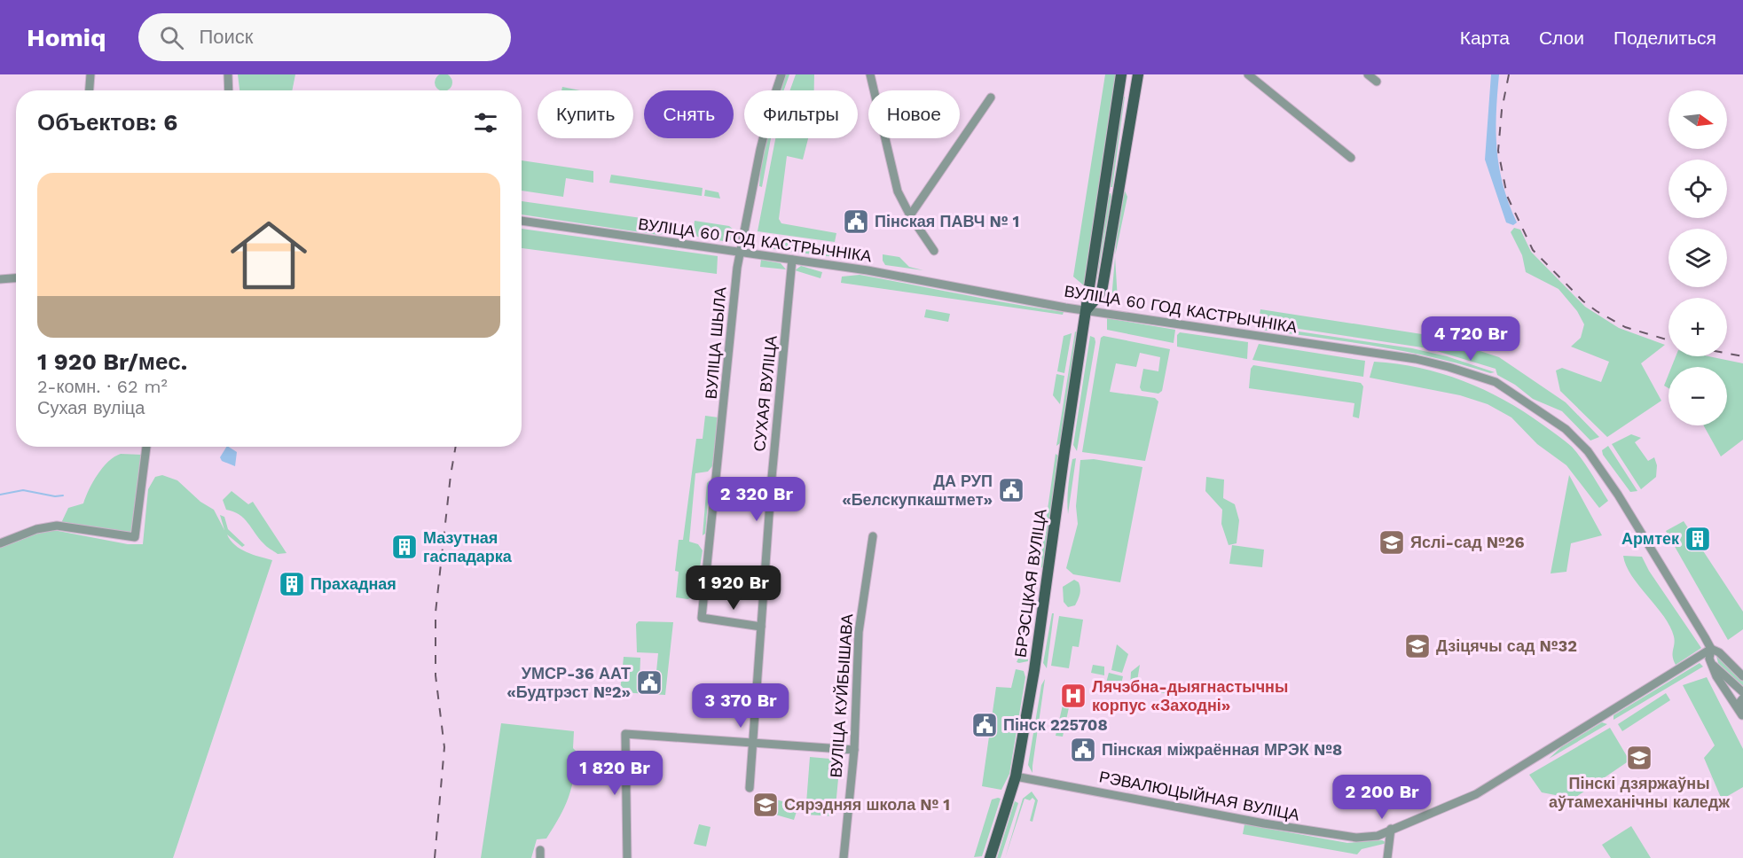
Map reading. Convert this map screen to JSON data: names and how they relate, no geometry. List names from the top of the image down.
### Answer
{
  "streets": {
    "main road": ["БРЭСЦКАЯ ВУЛІЦА"],
    "street": [
      "ВУЛІЦА 60 ГОД КАСТРЫЧНІКА",
      "ВУЛІЦА ШЫЛА",
      "СУХАЯ ВУЛІЦА",
      "ВУЛІЦА КУЙБЫШАВА",
      "РЭВАЛЮЦЫЙНАЯ ВУЛІЦА"
    ]
  },
  "crossings": [
    ["ВУЛІЦА 60 ГОД КАСТРЫЧНІКА", "ВУЛІЦА ШЫЛА"],
    ["ВУЛІЦА 60 ГОД КАСТРЫЧНІКА", "СУХАЯ ВУЛІЦА"],
    ["ВУЛІЦА 60 ГОД КАСТРЫЧНІКА", "БРЭСЦКАЯ ВУЛІЦА"],
    ["ВУЛІЦА 60 ГОД КАСТРЫЧНІКА", "РЭВАЛЮЦЫЙНАЯ ВУЛІЦА"],
    ["ВУЛІЦА ШЫЛА", "СУХАЯ ВУЛІЦА"],
    ["БРЭСЦКАЯ ВУЛІЦА", "РЭВАЛЮЦЫЙНАЯ ВУЛІЦА"]
  ],
  "places": {
    "public building": [
      "Пінская ПАВЧ № 1",
      "ДА РУП «Белскупкаштмет»",
      "УМСР-36 ААТ «Будтрэст №2»",
      "Пінск 225708",
      "Пінская міжраённая МРЭК №8"
    ],
    "building": ["Армтек", "Мазутная гаспадарка", "Прахадная"],
    "school or university": [
      "Яслі-сад №26",
      "Дзіцячы сад №32",
      "Пінскі дзяржаўны аўтамеханічны каледж",
      "Сярэдняя школа № 1"
    ],
    "hospital": ["Лячэбна-дыягнастычны корпус «Заходні»"]
  },
  "north": "right",
  "page": {
    "header": "Homiq",
    "search": "Поиск",
    "nav": ["Карта", "Слои", "Поделиться"],
    "map_buttons": ["+", "−"],
    "chip": [
      "Купить",
      "Снять",
      "Фильтры",
      "Новое"
    ],
    "heading": "Объектов: 6",
    "list": [
      {
        "name": "1 920 Br/мес.",
        "note": "2-комн. · 62 m² · Сухая вуліца"
      }
    ],
    "price": [
      "4 720 Br",
      "2 320 Br",
      "1 920 Br",
      "3 370 Br",
      "1 820 Br",
      "2 200 Br"
    ]
  }
}
